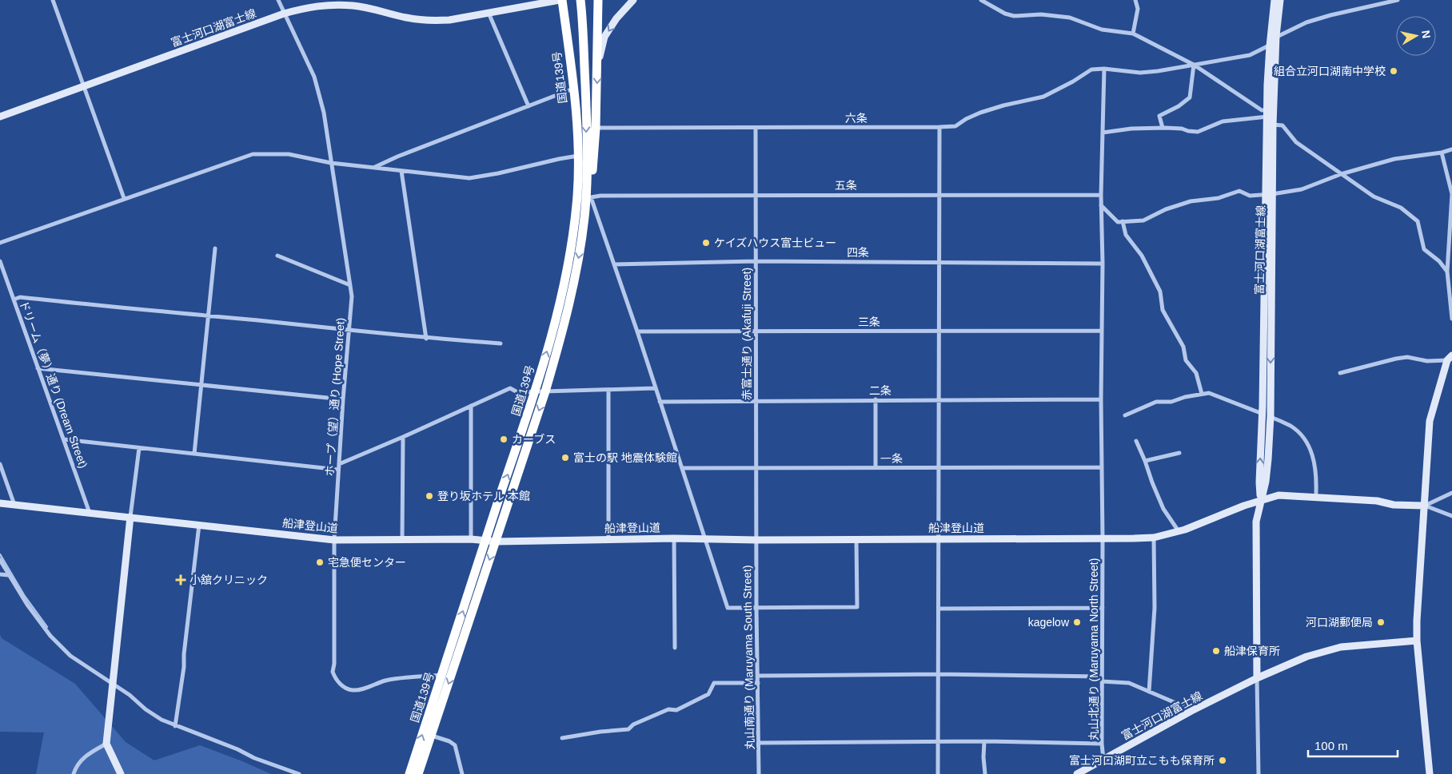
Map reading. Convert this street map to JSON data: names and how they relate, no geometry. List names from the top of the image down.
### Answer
{
  "streets": {
    "highway": ["国道139号"],
    "main road": ["富士河口湖富士線", "船津登山道"],
    "street": [
      "六条",
      "五条",
      "四条",
      "三条",
      "赤富士通り (Akafuji Street)",
      "ドリーム（夢）通り (Dream Street)",
      "二条",
      "ホープ（望）通り (Hope Street)",
      "一条",
      "丸山北通り (Maruyama North Street)",
      "丸山南通り (Maruyama South Street)"
    ]
  },
  "crossings": [
    ["富士河口湖富士線", "国道139号"],
    ["富士河口湖富士線", "ホープ（望）通り (Hope Street)"],
    ["富士河口湖富士線", "船津登山道"],
    ["富士河口湖富士線", "丸山北通り (Maruyama North Street)"],
    ["国道139号", "ホープ（望）通り (Hope Street)"],
    ["国道139号", "船津登山道"],
    ["六条", "赤富士通り (Akafuji Street)"],
    ["六条", "丸山北通り (Maruyama North Street)"],
    ["五条", "赤富士通り (Akafuji Street)"],
    ["五条", "丸山北通り (Maruyama North Street)"],
    ["四条", "赤富士通り (Akafuji Street)"],
    ["四条", "丸山北通り (Maruyama North Street)"],
    ["三条", "赤富士通り (Akafuji Street)"],
    ["三条", "丸山北通り (Maruyama North Street)"],
    ["赤富士通り (Akafuji Street)", "二条"],
    ["赤富士通り (Akafuji Street)", "一条"],
    ["赤富士通り (Akafuji Street)", "船津登山道"],
    ["赤富士通り (Akafuji Street)", "丸山南通り (Maruyama South Street)"],
    ["ドリーム（夢）通り (Dream Street)", "船津登山道"],
    ["二条", "丸山北通り (Maruyama North Street)"],
    ["ホープ（望）通り (Hope Street)", "船津登山道"],
    ["一条", "丸山北通り (Maruyama North Street)"],
    ["船津登山道", "丸山北通り (Maruyama North Street)"],
    ["船津登山道", "丸山南通り (Maruyama South Street)"]
  ],
  "places": {
    "other": [
      "組合立河口湖南中学校",
      "ケイズハウス富士ビュー",
      "カーブス",
      "富士の駅 地震体験館",
      "登り坂ホテル 本館",
      "宅急便センター",
      "kagelow",
      "河口湖郵便局",
      "船津保育所",
      "富士河口湖町立こもも保育所"
    ],
    "health": ["小舘クリニック"]
  },
  "scale_bar": "100 m",
  "north": "right"
}
